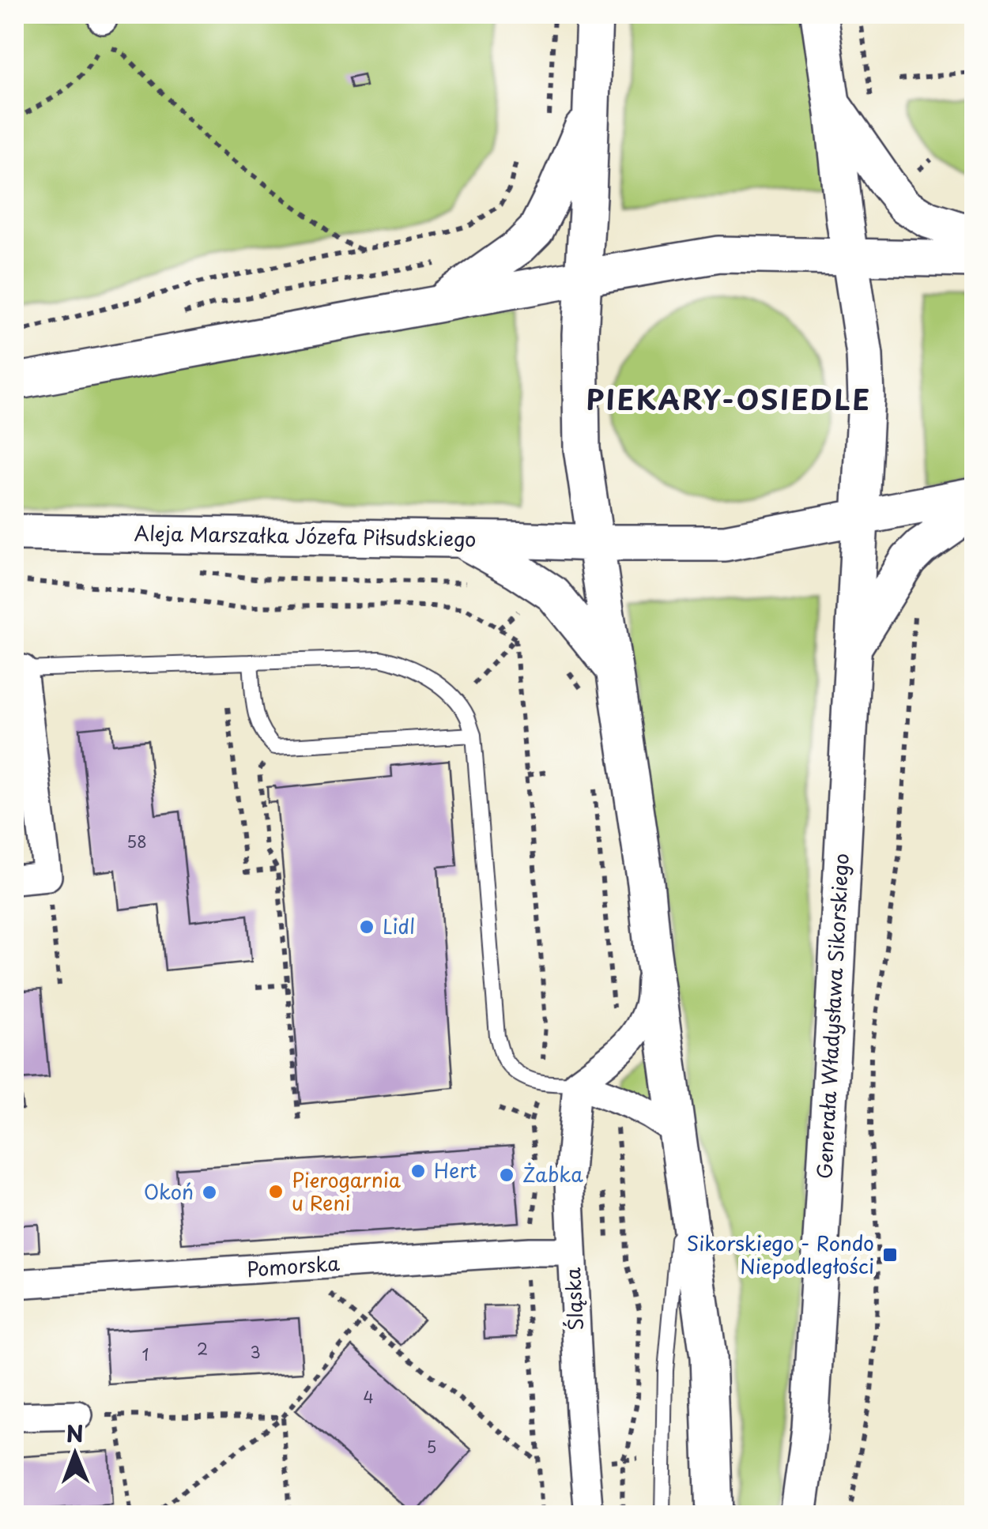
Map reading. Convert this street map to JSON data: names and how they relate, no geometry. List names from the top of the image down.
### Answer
{
  "streets": {
    "street": [
      "Aleja Marszałka Józefa Piłsudskiego",
      "Generała Władysława Sikorskiego",
      "Pomorska",
      "Śląska"
    ]
  },
  "crossings": [
    ["Aleja Marszałka Józefa Piłsudskiego", "Generała Władysława Sikorskiego"],
    ["Pomorska", "Śląska"]
  ],
  "districts": ["PIEKARY-OSIEDLE"],
  "places": {
    "other": [
      "Lidl",
      "Hert",
      "Żabka",
      "Pierogarnia u Reni",
      "Okoń"
    ],
    "transit": ["Sikorskiego - Rondo Niepodległości"]
  },
  "house_numbers": [
    "58",
    "2",
    "3",
    "1",
    "4",
    "5"
  ],
  "north": "top"
}
